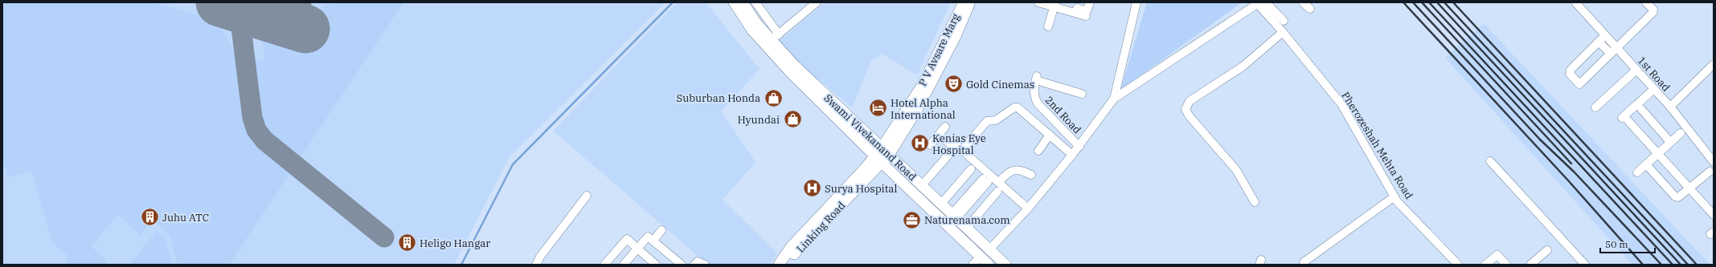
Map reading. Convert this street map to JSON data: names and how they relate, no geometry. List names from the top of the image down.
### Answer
{
  "streets": {
    "main road": ["P V Avsare Marg", "Swami Vivekanand Road", "Linking Road"],
    "street": ["1st Road", "2nd Road", "Pherozeshah Mehta Road"]
  },
  "crossings": [
    ["P V Avsare Marg", "Swami Vivekanand Road"],
    ["P V Avsare Marg", "Linking Road"],
    ["Swami Vivekanand Road", "Linking Road"]
  ],
  "places": {
    "theatre": ["Gold Cinemas"],
    "shop": ["Suburban Honda", "Hyundai"],
    "hotel": ["Hotel Alpha International"],
    "hospital": ["Kenias Eye Hospital", "Surya Hospital"],
    "building": ["Juhu ATC", "Heligo Hangar"],
    "office": ["Naturenama.com"]
  },
  "scale_bar": "50 m"
}
